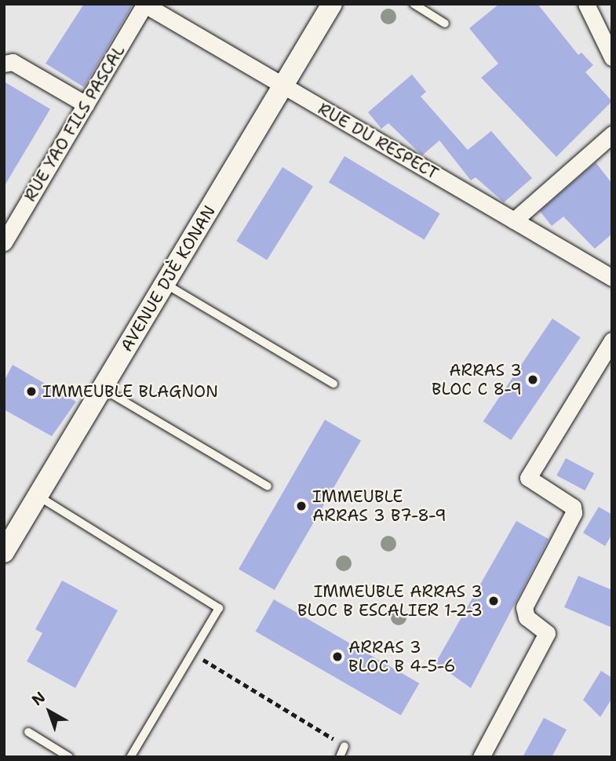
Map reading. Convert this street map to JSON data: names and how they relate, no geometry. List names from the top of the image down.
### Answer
{
  "streets": {
    "street": ["RUE YAO FILS PASCAL", "RUE DU RESPECT", "AVENUE DJÈ KONAN"]
  },
  "crossings": [
    ["RUE YAO FILS PASCAL", "RUE DU RESPECT"],
    ["RUE DU RESPECT", "AVENUE DJÈ KONAN"]
  ],
  "places": [
    "ARRAS 3 BLOC C 8-9",
    "IMMEUBLE BLAGNON",
    "IMMEUBLE ARRAS 3 B7-8-9",
    "IMMEUBLE ARRAS 3 BLOC B ESCALIER 1-2-3",
    "ARRAS 3 BLOC B 4-5-6"
  ],
  "north": "top left"
}
